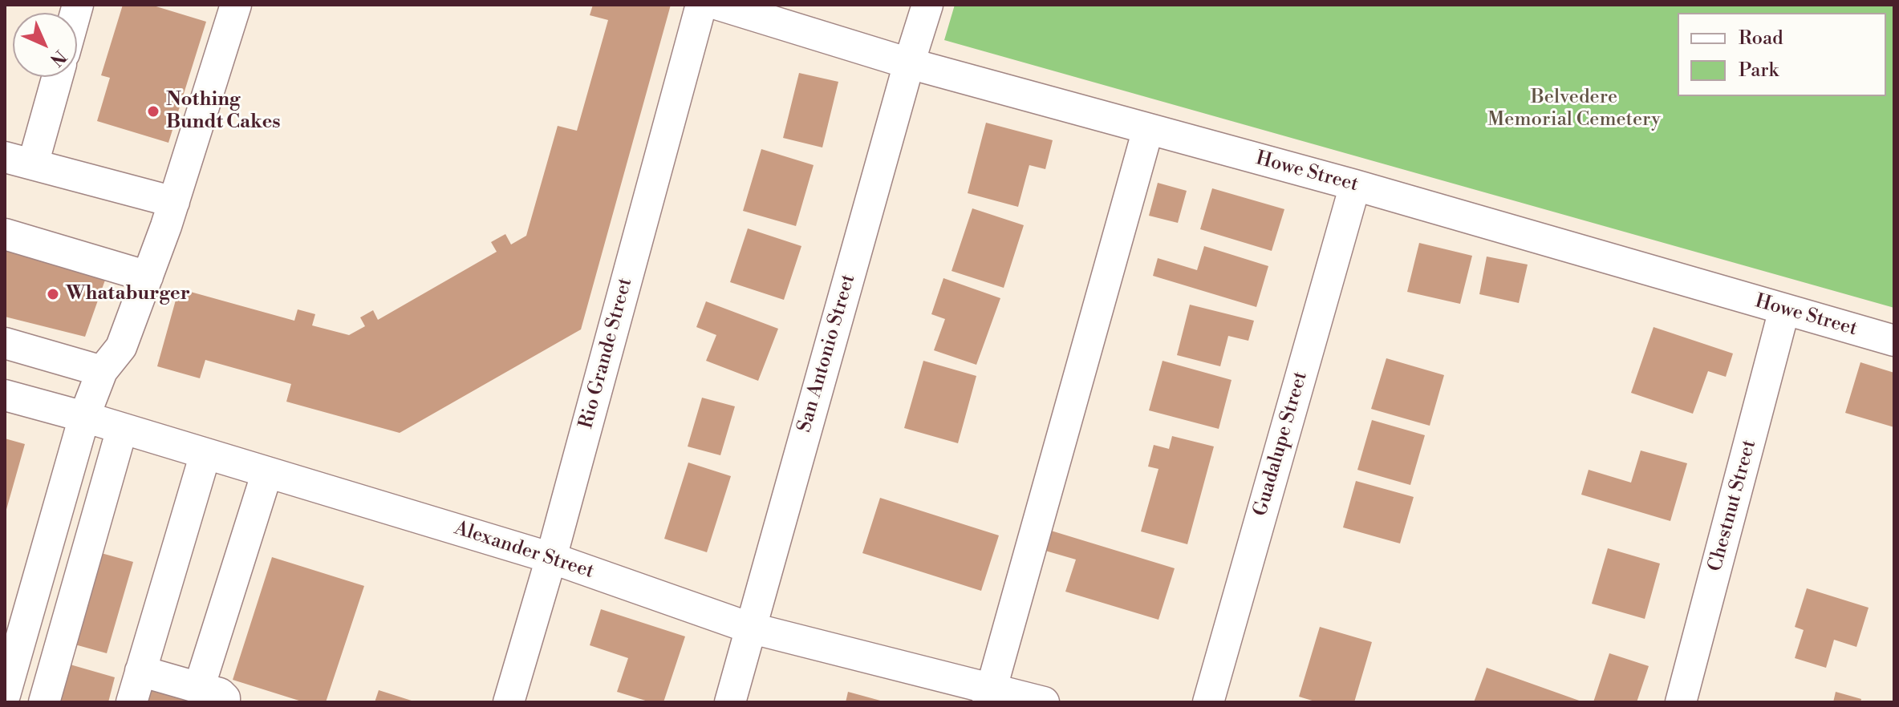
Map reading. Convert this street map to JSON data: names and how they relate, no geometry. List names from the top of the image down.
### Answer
{
  "streets": {
    "street": [
      "Howe Street",
      "Rio Grande Street",
      "San Antonio Street",
      "Guadalupe Street",
      "Chestnut Street",
      "Alexander Street"
    ]
  },
  "crossings": [
    ["Howe Street", "San Antonio Street"],
    ["Howe Street", "Guadalupe Street"],
    ["Howe Street", "Chestnut Street"],
    ["Rio Grande Street", "Alexander Street"],
    ["San Antonio Street", "Alexander Street"]
  ],
  "parks": ["Belvedere Memorial Cemetery"],
  "places": ["Nothing Bundt Cakes", "Whataburger"],
  "legend": ["Road", "Park"],
  "north": "bottom right"
}
